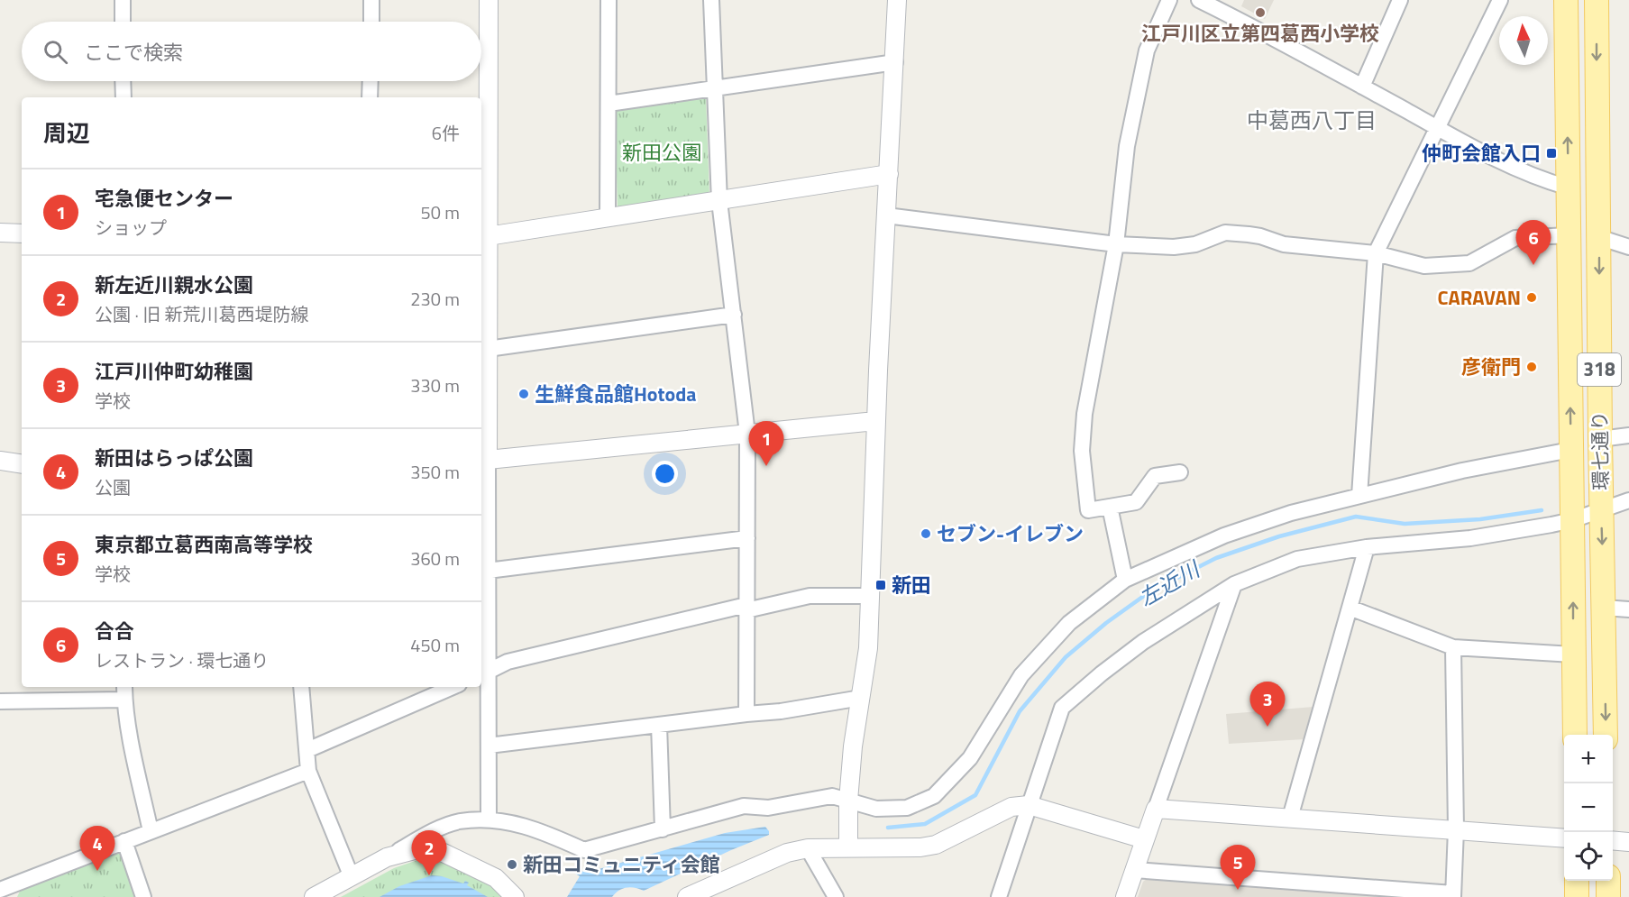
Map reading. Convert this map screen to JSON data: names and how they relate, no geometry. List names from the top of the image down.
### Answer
{
  "streets": {
    "main road": ["318", "環七通り"]
  },
  "districts": ["中葛西八丁目"],
  "water": ["左近川"],
  "parks": ["新田公園"],
  "places": {
    "other": [
      "江戸川区立第四葛西小学校",
      "CARAVAN",
      "彦衛門",
      "生鮮食品館Hotoda",
      "セブン-イレブン",
      "新田コミュニティ会館"
    ],
    "transit": ["仲町会館入口", "新田"]
  },
  "north": "top",
  "page": {
    "search": "ここで検索",
    "heading": ["周辺", "6件"],
    "list": [
      {
        "mark": "1",
        "name": "宅急便センター",
        "note": "ショップ",
        "value": "50 m"
      },
      {
        "mark": "2",
        "name": "新左近川親水公園",
        "note": "公園 · 旧 新荒川葛西堤防線",
        "value": "230 m"
      },
      {
        "mark": "3",
        "name": "江戸川仲町幼稚園",
        "note": "学校",
        "value": "330 m"
      },
      {
        "mark": "4",
        "name": "新田はらっぱ公園",
        "note": "公園",
        "value": "350 m"
      },
      {
        "mark": "5",
        "name": "東京都立葛西南高等学校",
        "note": "学校",
        "value": "360 m"
      },
      {
        "mark": "6",
        "name": "合合",
        "note": "レストラン · 環七通り",
        "value": "450 m"
      }
    ],
    "pins": [
      "6",
      "1",
      "3",
      "4",
      "2",
      "5"
    ],
    "map_buttons": ["+", "−"]
  }
}
